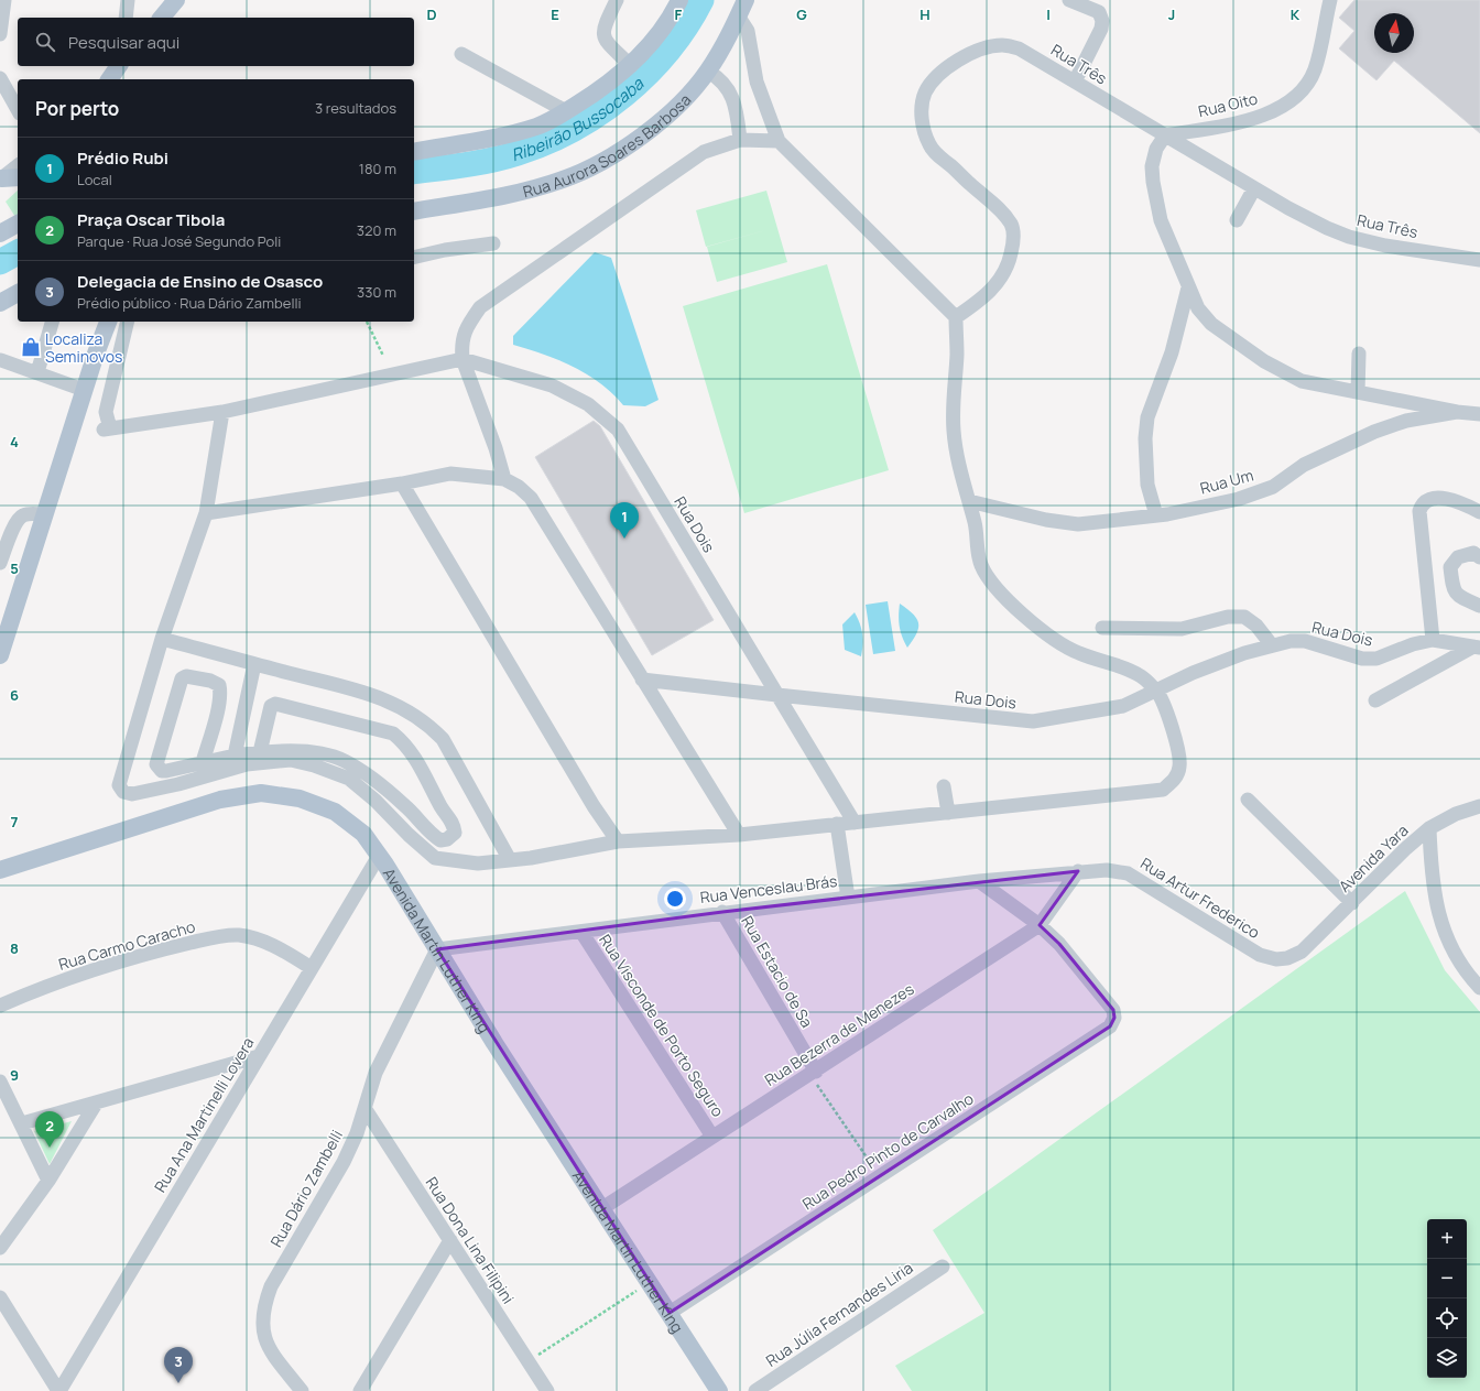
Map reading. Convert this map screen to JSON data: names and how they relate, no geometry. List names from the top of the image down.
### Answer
{
  "streets": {
    "main road": ["Rua Aurora Soares Barbosa", "Avenida Martin Luther King"],
    "street": [
      "Rua Três",
      "Rua Oito",
      "Rua Um",
      "Rua Dois",
      "Avenida Yara",
      "Rua Venceslau Brás",
      "Rua Artur Frederico",
      "Rua Carmo Caracho",
      "Rua Estacio de Sa",
      "Rua Visconde de Porto Seguro",
      "Rua Bezerra de Menezes",
      "Rua Ana Martinelli Lovera",
      "Rua Pedro Pinto de Carvalho",
      "Rua Dário Zambelli",
      "Rua Dona Lina Filipini",
      "Rua Júlia Fernandes Liria"
    ]
  },
  "crossings": [
    ["Rua Três", "Rua Oito"],
    ["Avenida Yara", "Rua Artur Frederico"],
    ["Rua Venceslau Brás", "Rua Artur Frederico"],
    ["Rua Venceslau Brás", "Avenida Martin Luther King"],
    ["Rua Venceslau Brás", "Rua Estacio de Sa"],
    ["Rua Venceslau Brás", "Rua Visconde de Porto Seguro"],
    ["Rua Venceslau Brás", "Rua Bezerra de Menezes"],
    ["Rua Venceslau Brás", "Rua Dário Zambelli"],
    ["Rua Artur Frederico", "Rua Bezerra de Menezes"],
    ["Rua Carmo Caracho", "Rua Ana Martinelli Lovera"],
    ["Avenida Martin Luther King", "Rua Bezerra de Menezes"],
    ["Avenida Martin Luther King", "Rua Ana Martinelli Lovera"],
    ["Avenida Martin Luther King", "Rua Pedro Pinto de Carvalho"],
    ["Avenida Martin Luther King", "Rua Dário Zambelli"],
    ["Rua Estacio de Sa", "Rua Bezerra de Menezes"],
    ["Rua Visconde de Porto Seguro", "Rua Bezerra de Menezes"],
    ["Rua Bezerra de Menezes", "Rua Pedro Pinto de Carvalho"],
    ["Rua Dário Zambelli", "Rua Dona Lina Filipini"]
  ],
  "water": ["Ribeirão Bussocaba"],
  "places": {
    "shop": ["Localiza Seminovos"]
  },
  "north": "top",
  "page": {
    "search": "Pesquisar aqui",
    "heading": ["Por perto", "3 resultados"],
    "list": [
      {
        "mark": "1",
        "name": "Prédio Rubi",
        "note": "Local",
        "value": "180 m"
      },
      {
        "mark": "2",
        "name": "Praça Oscar Tibola",
        "note": "Parque · Rua José Segundo Poli",
        "value": "320 m"
      },
      {
        "mark": "3",
        "name": "Delegacia de Ensino de Osasco",
        "note": "Prédio público · Rua Dário Zambelli",
        "value": "330 m"
      }
    ],
    "pins": ["1", "2", "3"],
    "map_buttons": ["+", "−"]
  },
  "grid": {
    "columns": [
      "D",
      "E",
      "F",
      "G",
      "H",
      "I",
      "J",
      "K"
    ],
    "rows": [
      "4",
      "5",
      "6",
      "7",
      "8",
      "9"
    ]
  }
}
